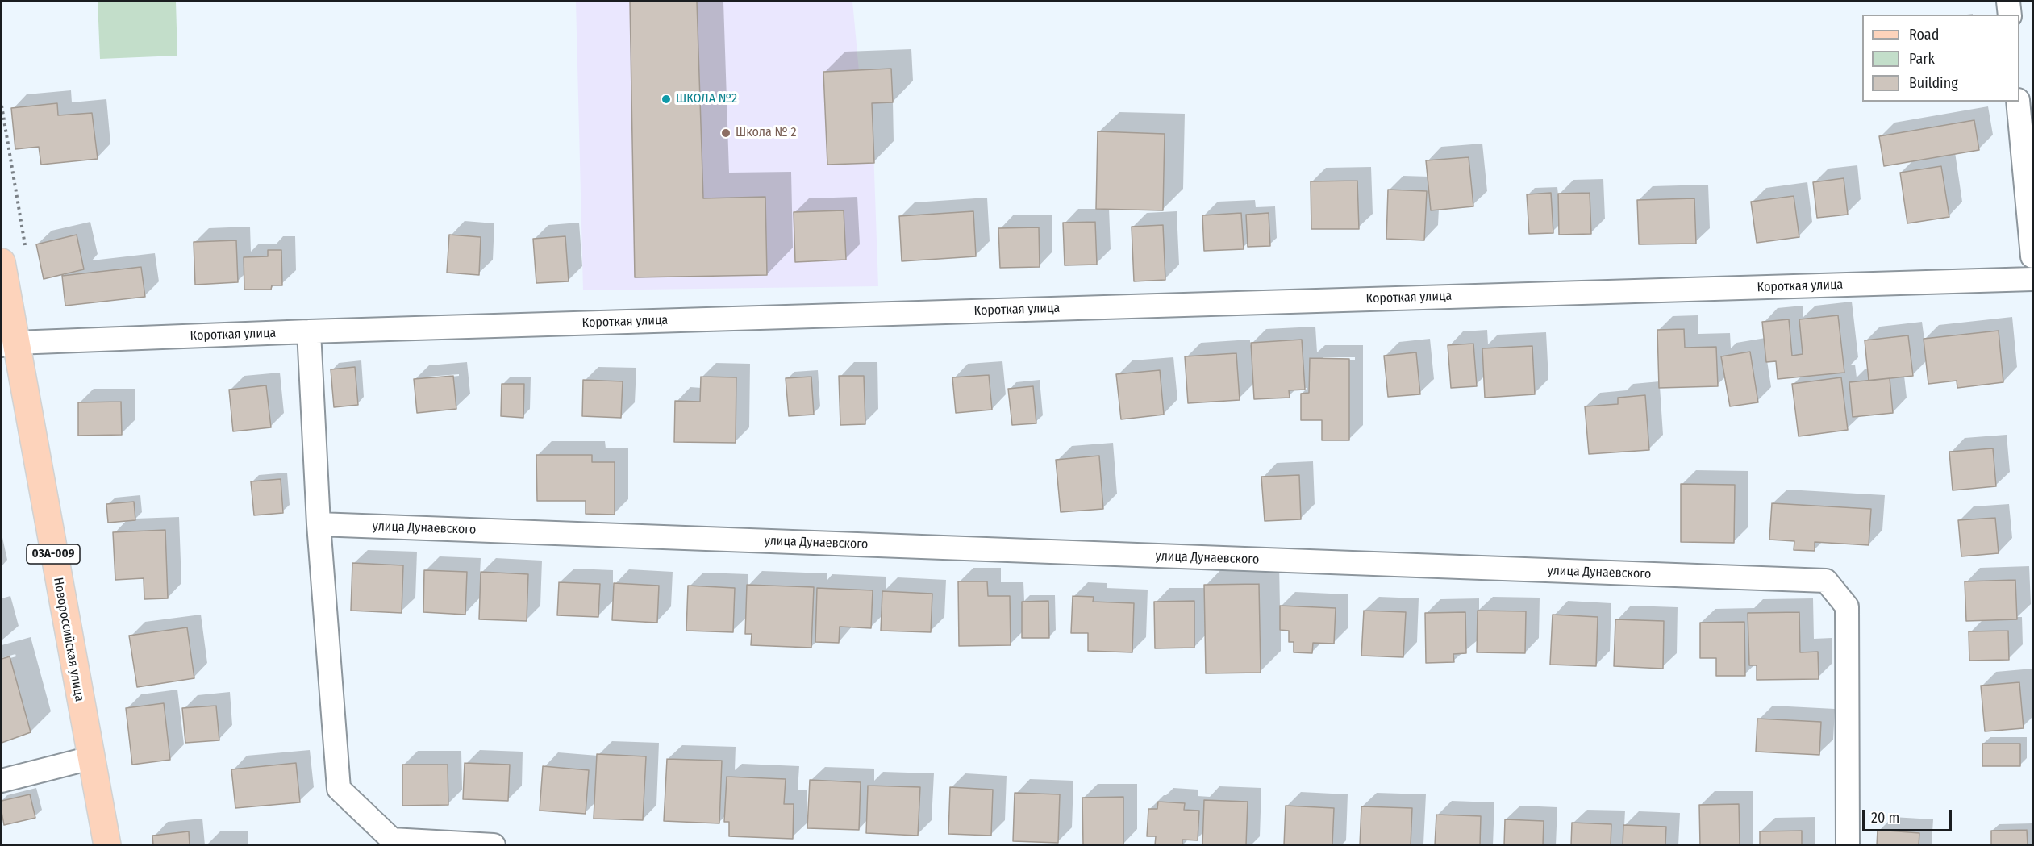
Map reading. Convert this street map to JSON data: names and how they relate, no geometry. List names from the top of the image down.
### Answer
{
  "streets": {
    "main road": ["03А-009", "Новороссийская улица"],
    "street": ["Короткая улица", "улица Дунаевского"]
  },
  "crossings": [
    ["Короткая улица", "Новороссийская улица"]
  ],
  "places": ["ШКОЛА №2", "Школа № 2"],
  "legend": ["Road", "Park", "Building"],
  "scale_bar": "20 m"
}
